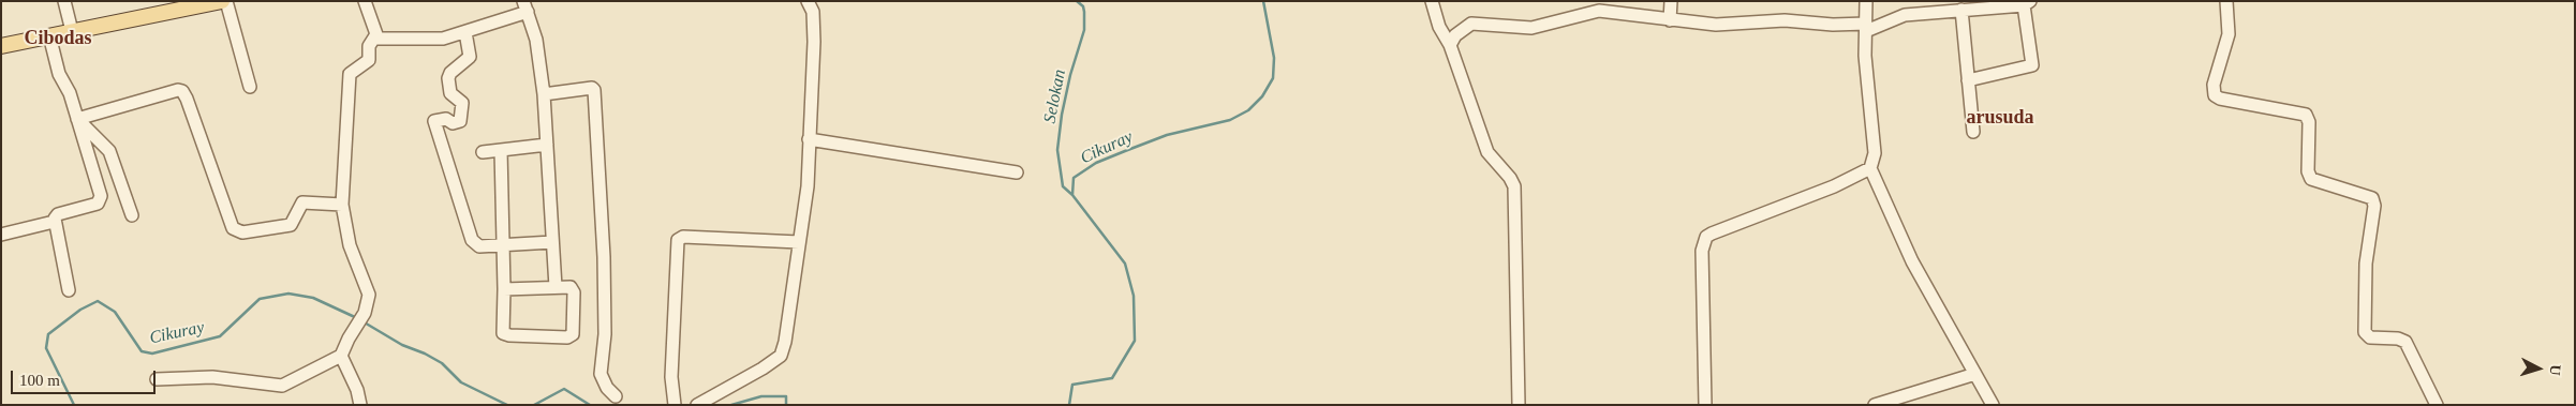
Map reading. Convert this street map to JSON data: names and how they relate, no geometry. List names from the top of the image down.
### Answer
{
  "districts": ["Cibodas", "arusuda"],
  "water": ["Selokan", "Cikuray"],
  "scale_bar": "100 m",
  "north": "right"
}
